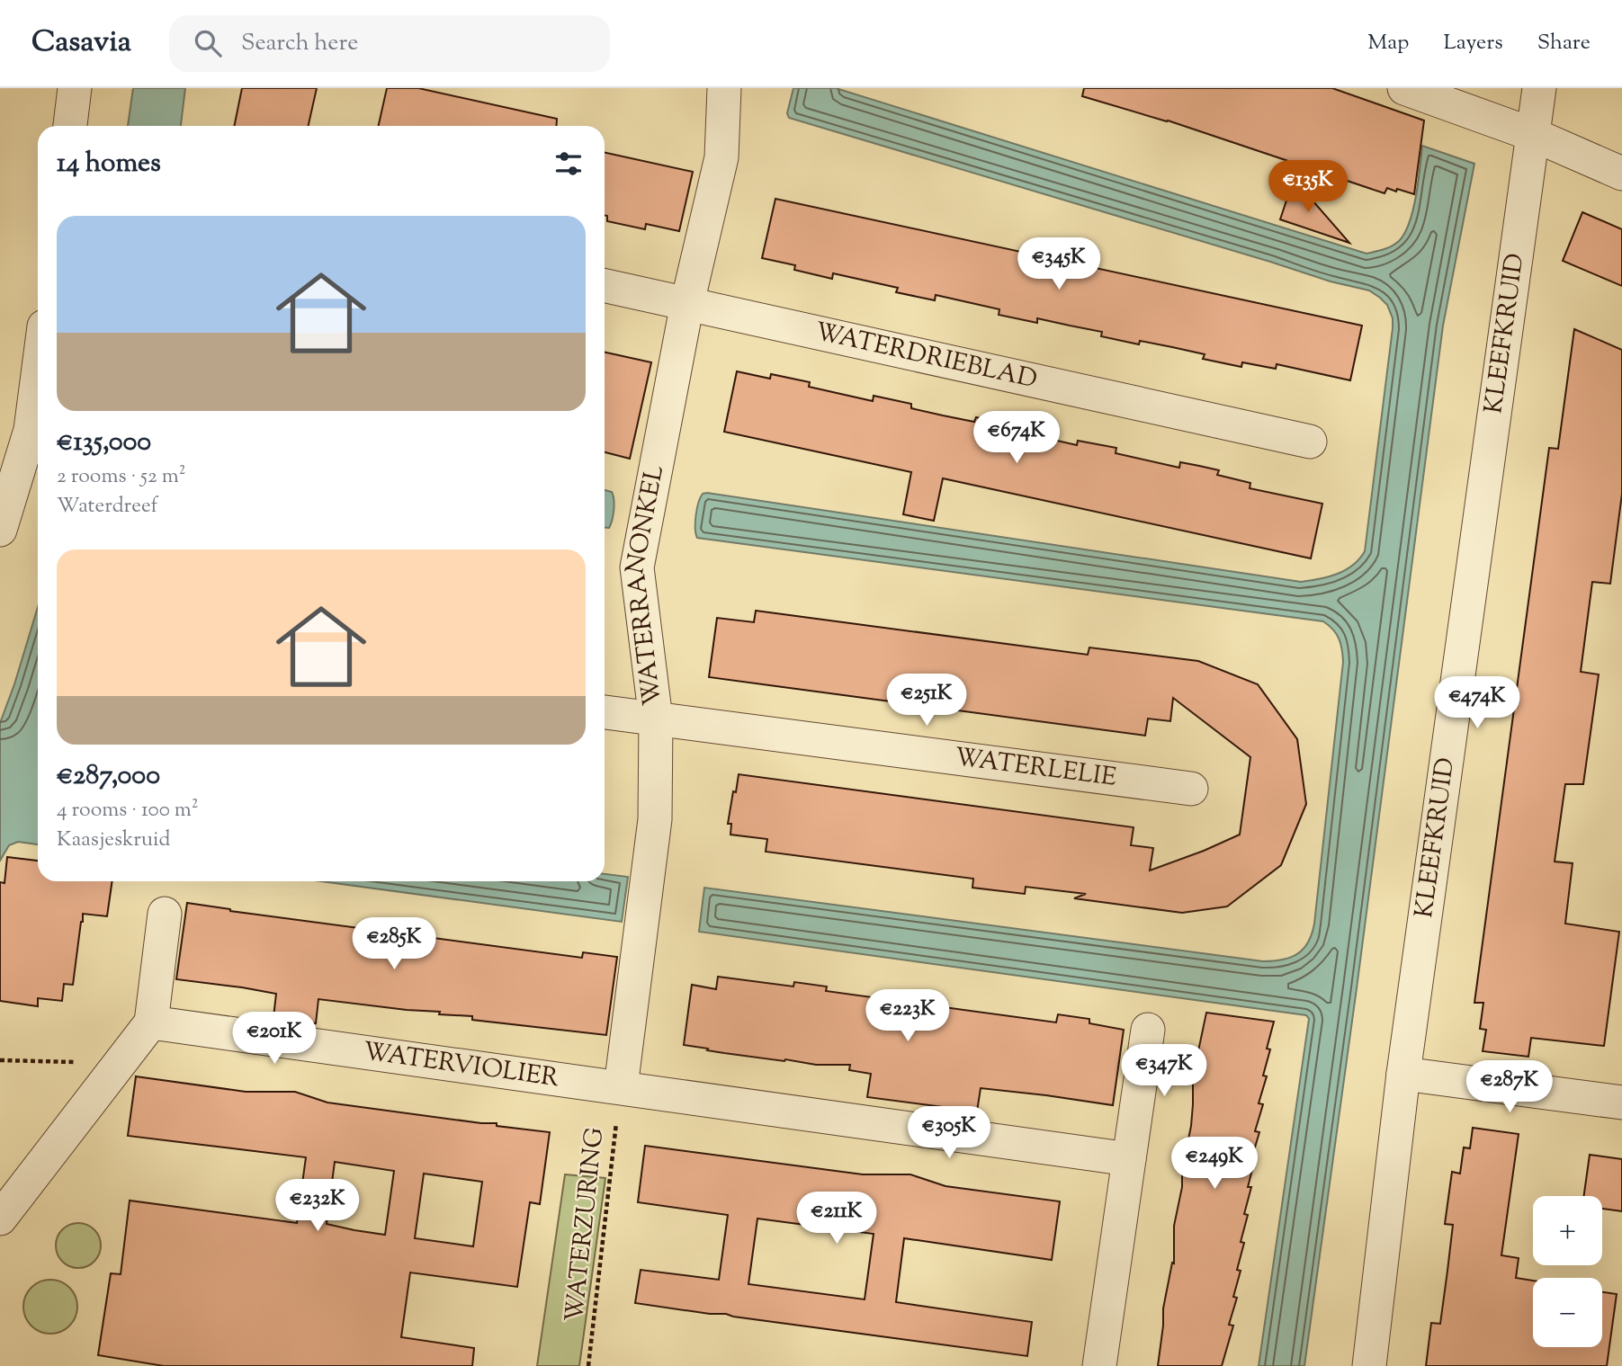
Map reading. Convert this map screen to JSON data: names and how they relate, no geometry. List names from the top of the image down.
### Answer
{
  "streets": {
    "street": [
      "KLEEFKRUID",
      "WATERDRIEBLAD",
      "WATERRANONKEL",
      "WATERLELIE",
      "WATERVIOLIER"
    ],
    "path": ["WATERZURING"]
  },
  "crossings": [
    ["WATERDRIEBLAD", "WATERRANONKEL"],
    ["WATERRANONKEL", "WATERLELIE"],
    ["WATERRANONKEL", "WATERVIOLIER"],
    ["WATERRANONKEL", "WATERZURING"],
    ["WATERVIOLIER", "WATERZURING"]
  ],
  "page": {
    "header": "Casavia",
    "search": "Search here",
    "nav": ["Map", "Layers", "Share"],
    "heading": "14 homes",
    "price": [
      "€135K",
      "€345K",
      "€674K",
      "€251K",
      "€474K",
      "€285K",
      "€223K",
      "€201K",
      "€347K",
      "€287K",
      "€305K",
      "€249K",
      "€232K",
      "€211K"
    ],
    "list": [
      {
        "name": "€135,000",
        "note": "2 rooms · 52 m² · Waterdreef"
      },
      {
        "name": "€287,000",
        "note": "4 rooms · 100 m² · Kaasjeskruid"
      }
    ],
    "map_buttons": ["+", "−"]
  }
}
